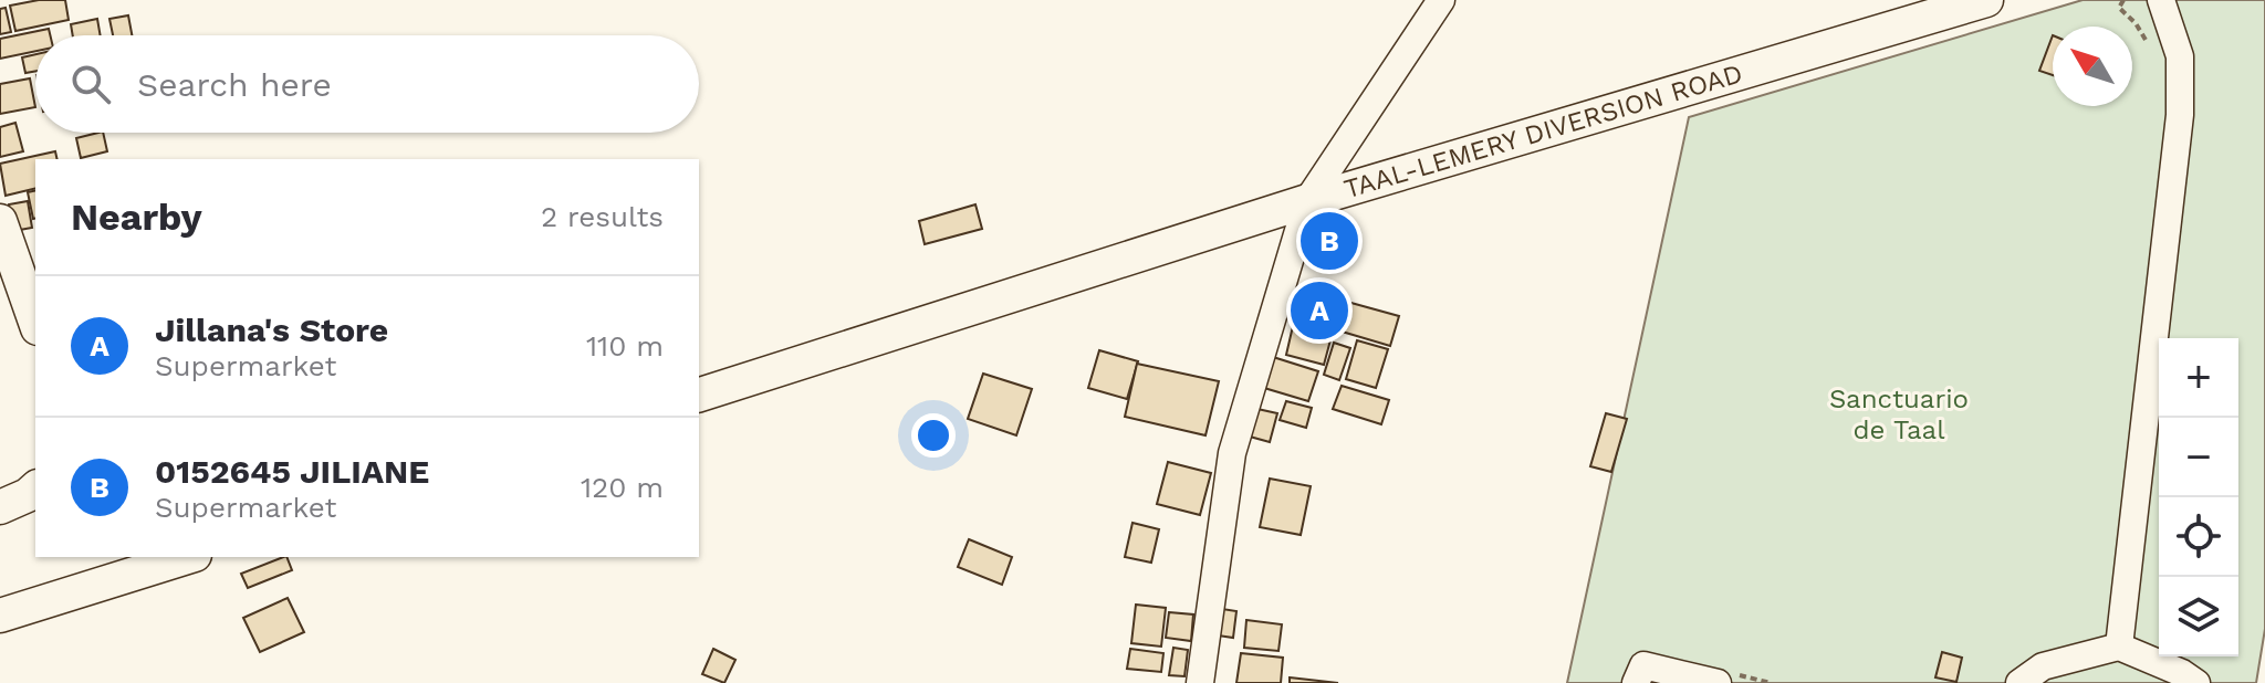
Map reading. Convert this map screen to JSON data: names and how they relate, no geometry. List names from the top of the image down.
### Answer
{
  "streets": {
    "main road": ["TAAL-LEMERY DIVERSION ROAD"]
  },
  "parks": ["Sanctuario de Taal"],
  "north": "top left",
  "page": {
    "search": "Search here",
    "heading": ["Nearby", "2 results"],
    "pins": ["B", "A"],
    "list": [
      {
        "mark": "A",
        "name": "Jillana's Store",
        "note": "Supermarket",
        "value": "110 m"
      },
      {
        "mark": "B",
        "name": "0152645 JILIANE",
        "note": "Supermarket",
        "value": "120 m"
      }
    ],
    "map_buttons": ["+", "−"]
  }
}
